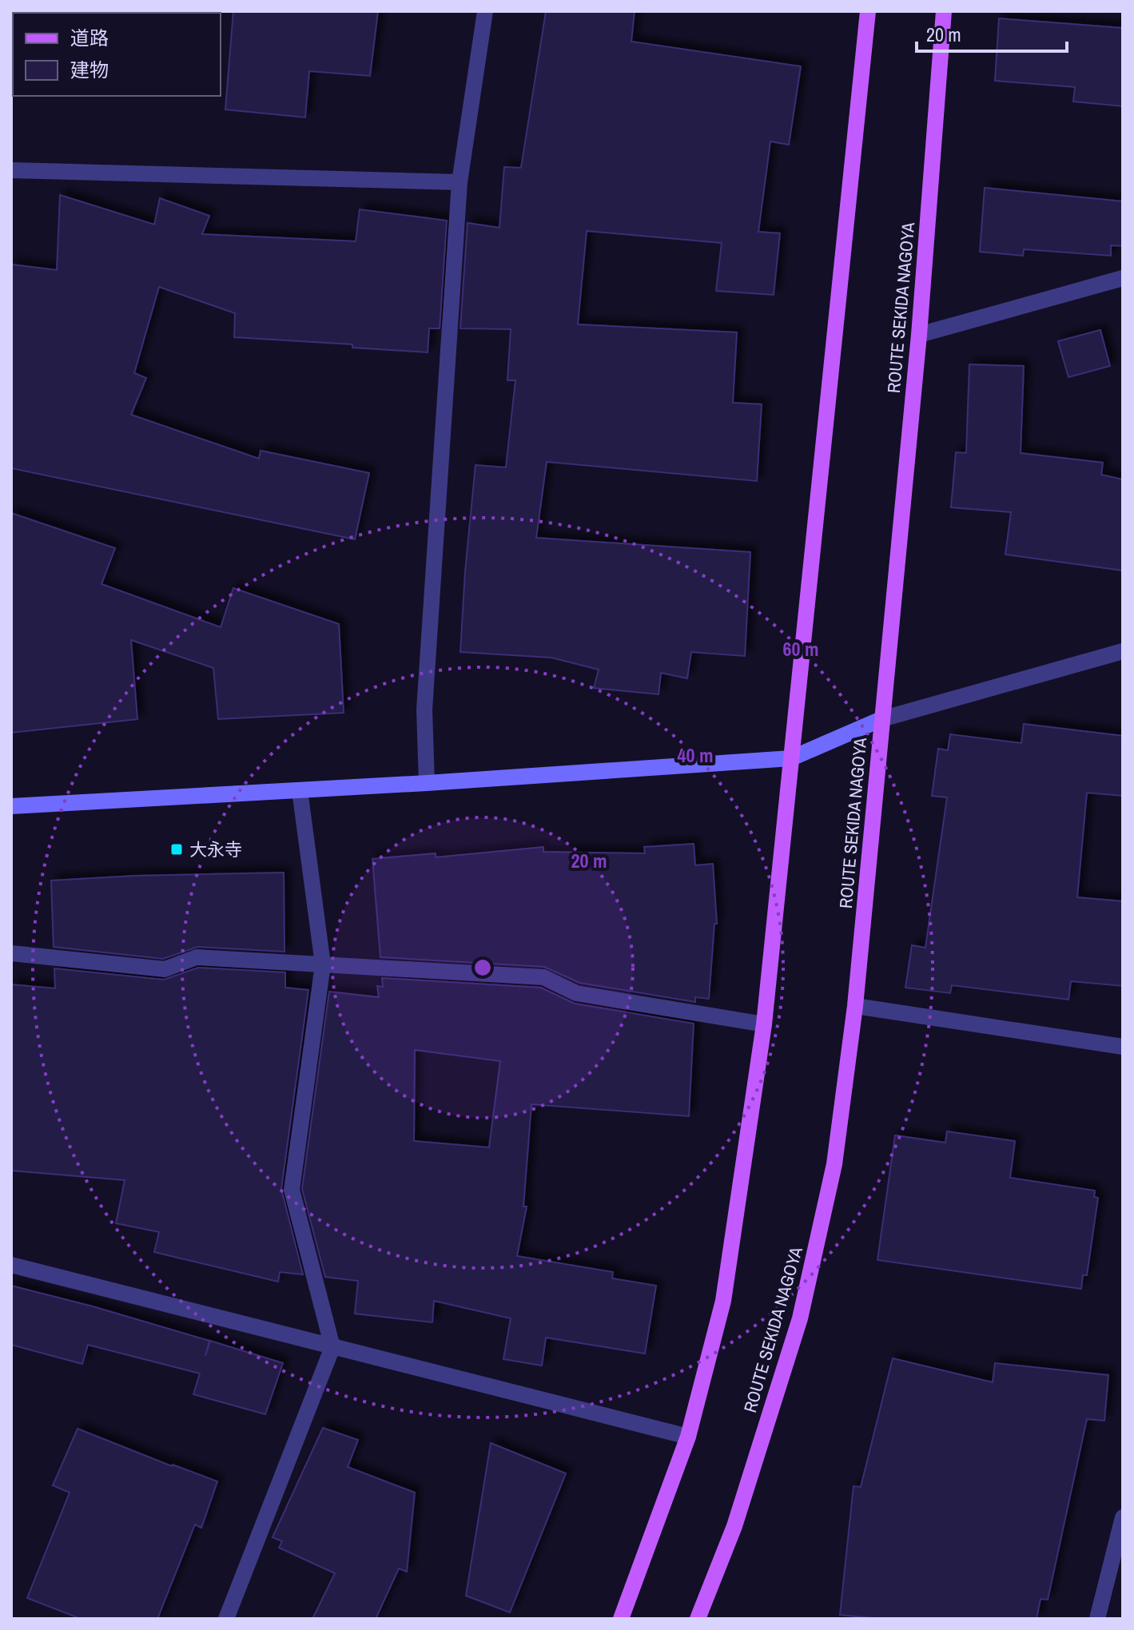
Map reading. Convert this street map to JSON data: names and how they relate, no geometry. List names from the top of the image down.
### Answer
{
  "streets": {
    "main road": ["ROUTE SEKIDA NAGOYA"]
  },
  "places": {
    "transit": ["大永寺"]
  },
  "legend": ["道路", "建物"],
  "scale_bar": "20 m",
  "rings": ["60 m", "40 m", "20 m"]
}
